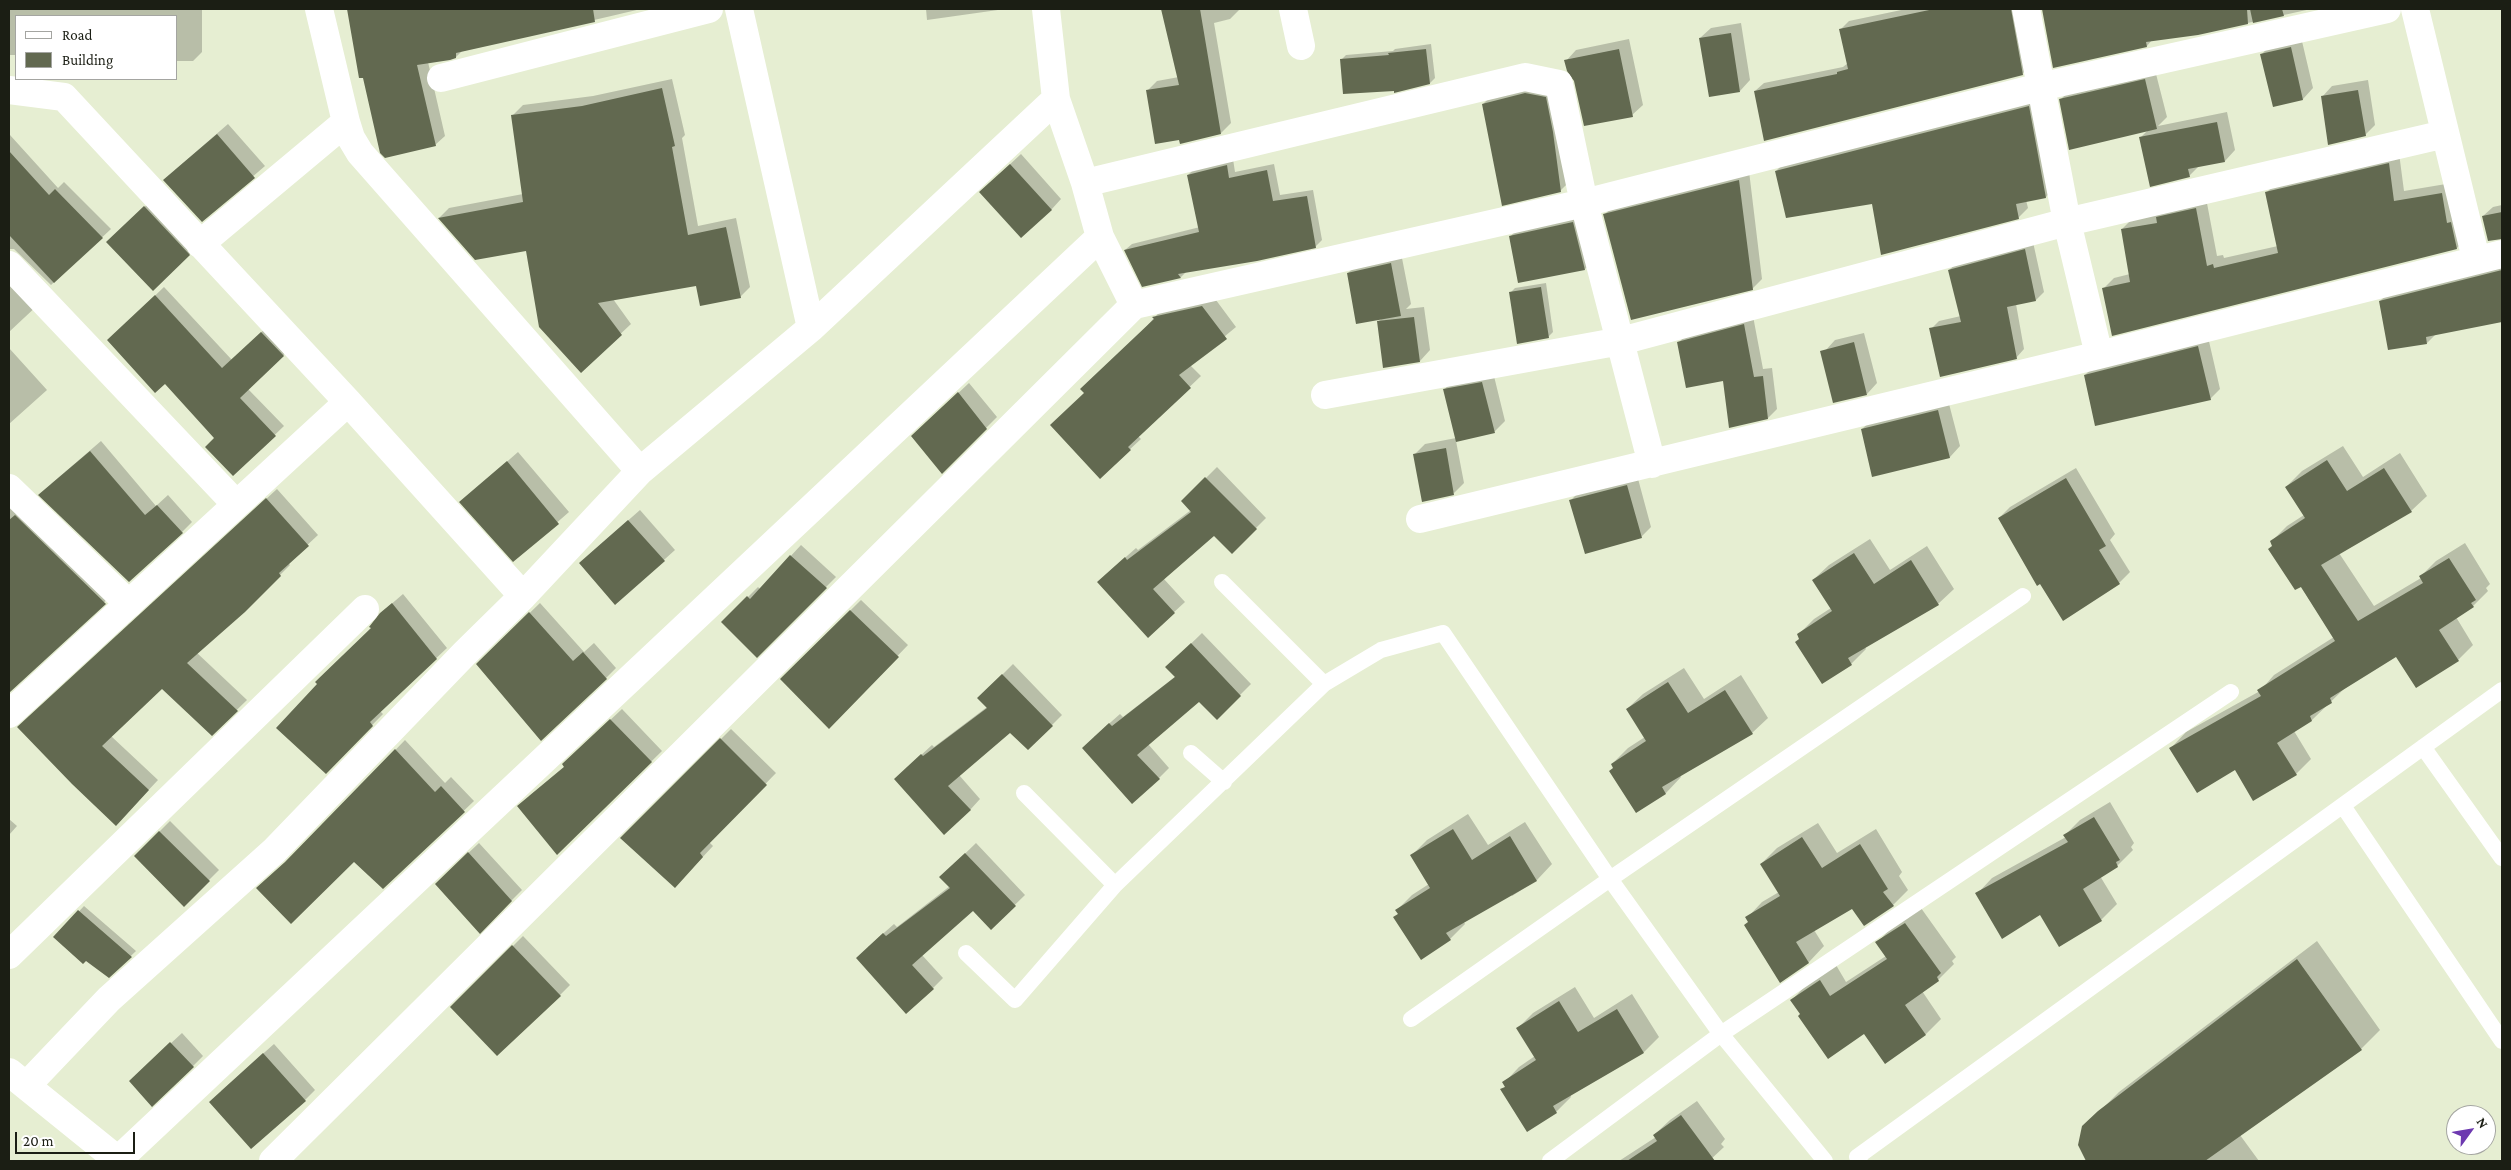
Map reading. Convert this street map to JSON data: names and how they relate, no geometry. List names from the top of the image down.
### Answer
{
  "legend": ["Road", "Building"],
  "scale_bar": "20 m",
  "north": "top right"
}
